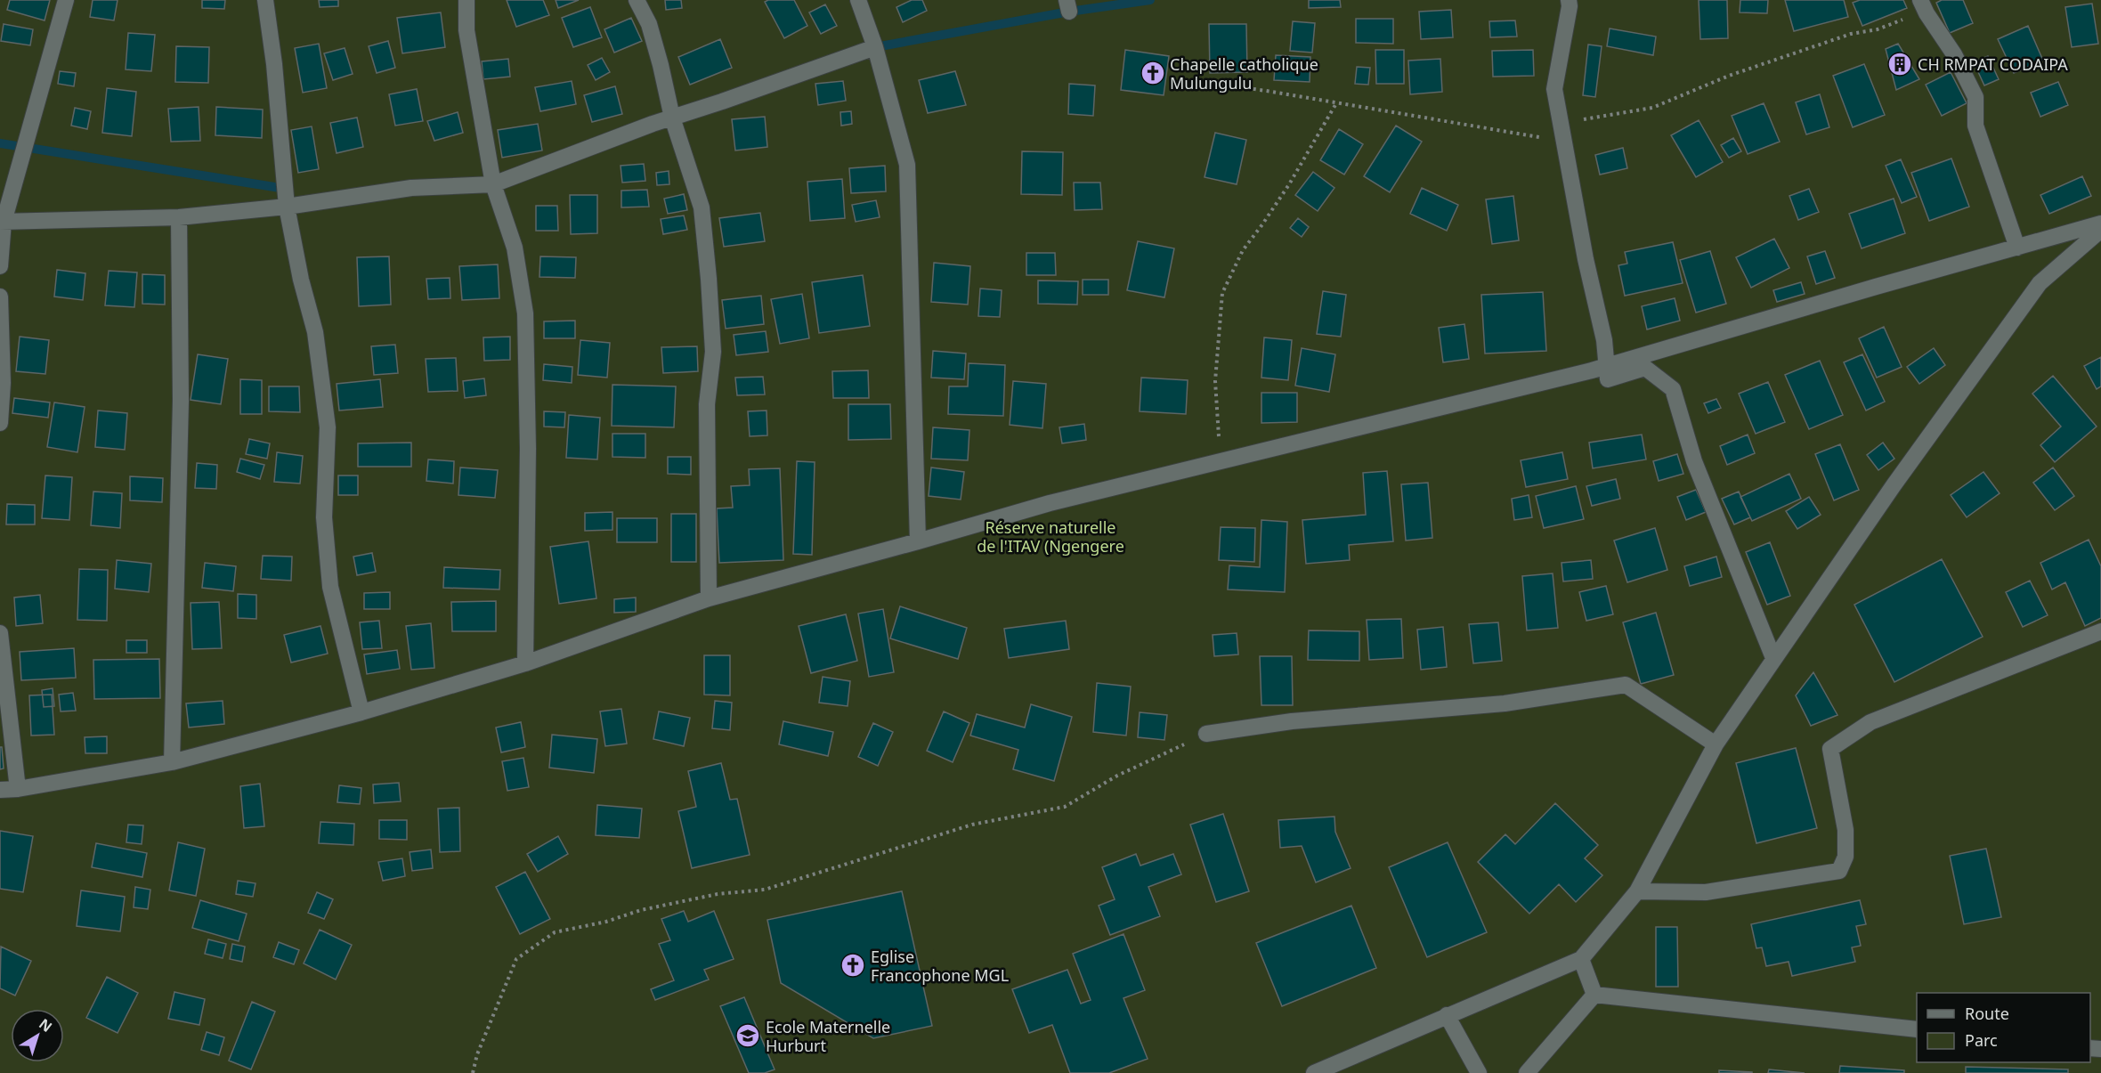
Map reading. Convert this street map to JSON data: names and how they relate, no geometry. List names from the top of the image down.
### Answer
{
  "parks": ["Réserve naturelle de l'ITAV (Ngengere"],
  "places": {
    "building": ["CH RMPAT CODAIPA"],
    "church": ["Chapelle catholique Mulungulu", "Eglise Francophone MGL"],
    "school or university": ["Ecole Maternelle Hurburt"]
  },
  "legend": ["Route", "Parc"],
  "north": "top right"
}
